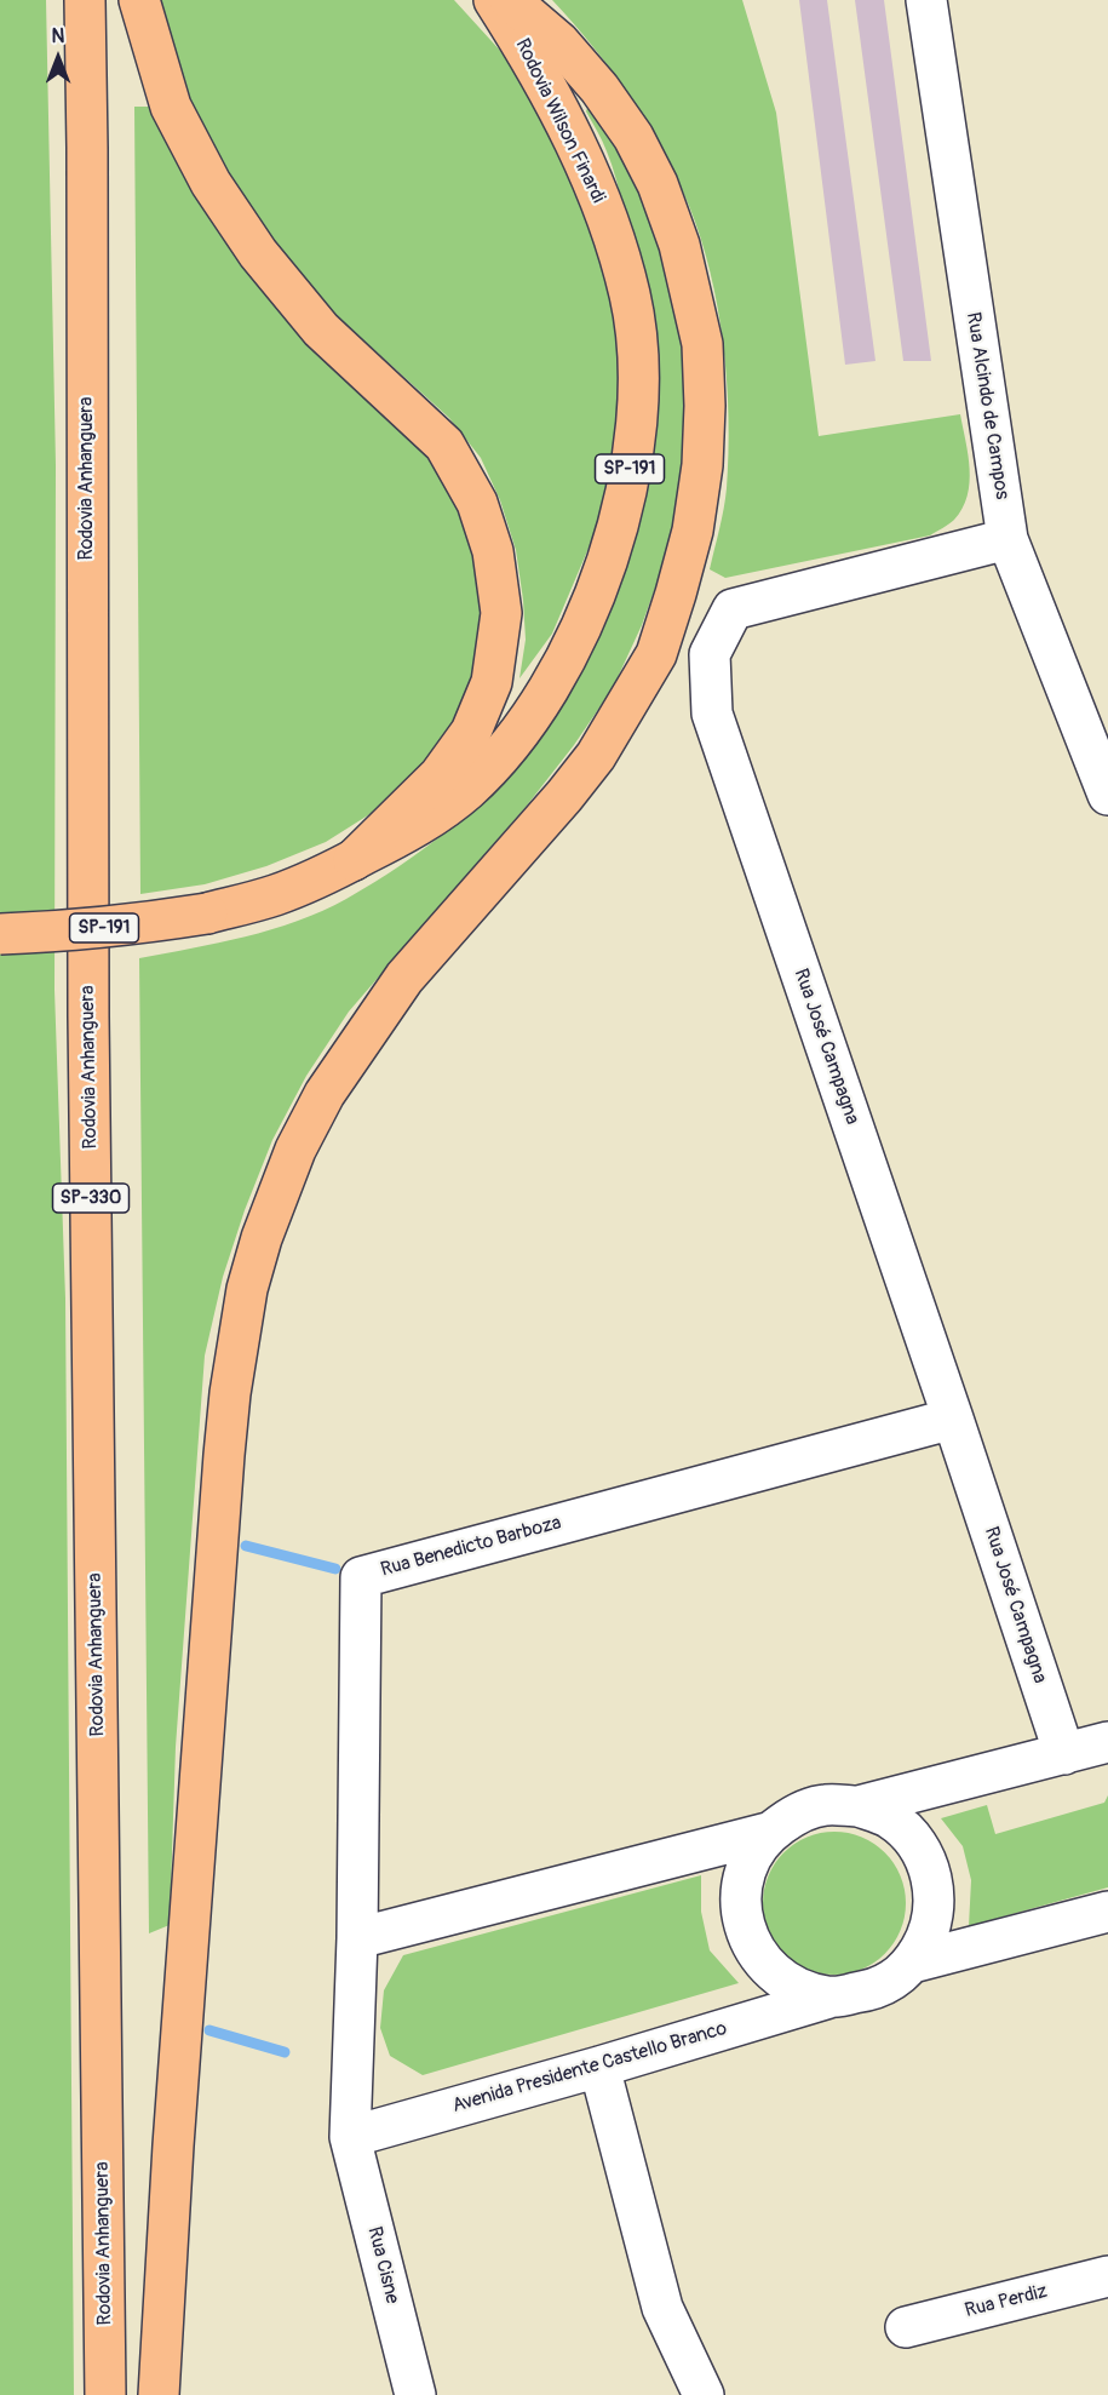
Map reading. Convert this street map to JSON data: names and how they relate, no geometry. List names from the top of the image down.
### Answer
{
  "streets": {
    "main road": [
      "Rodovia Wilson Finardi",
      "SP-191",
      "Rodovia Anhanguera",
      "SP-330"
    ],
    "street": [
      "Rua Alcindo de Campos",
      "Rua José Campagna",
      "Rua Benedicto Barboza",
      "Avenida Presidente Castello Branco",
      "Rua Cisne",
      "Rua Perdiz"
    ]
  },
  "crossings": [
    ["Rua Alcindo de Campos", "Rua José Campagna"],
    ["Rua José Campagna", "Rua Benedicto Barboza"],
    ["Rua Benedicto Barboza", "Avenida Presidente Castello Branco"],
    ["Rua Benedicto Barboza", "Rua Cisne"],
    ["Avenida Presidente Castello Branco", "Rua Cisne"]
  ],
  "north": "top"
}
